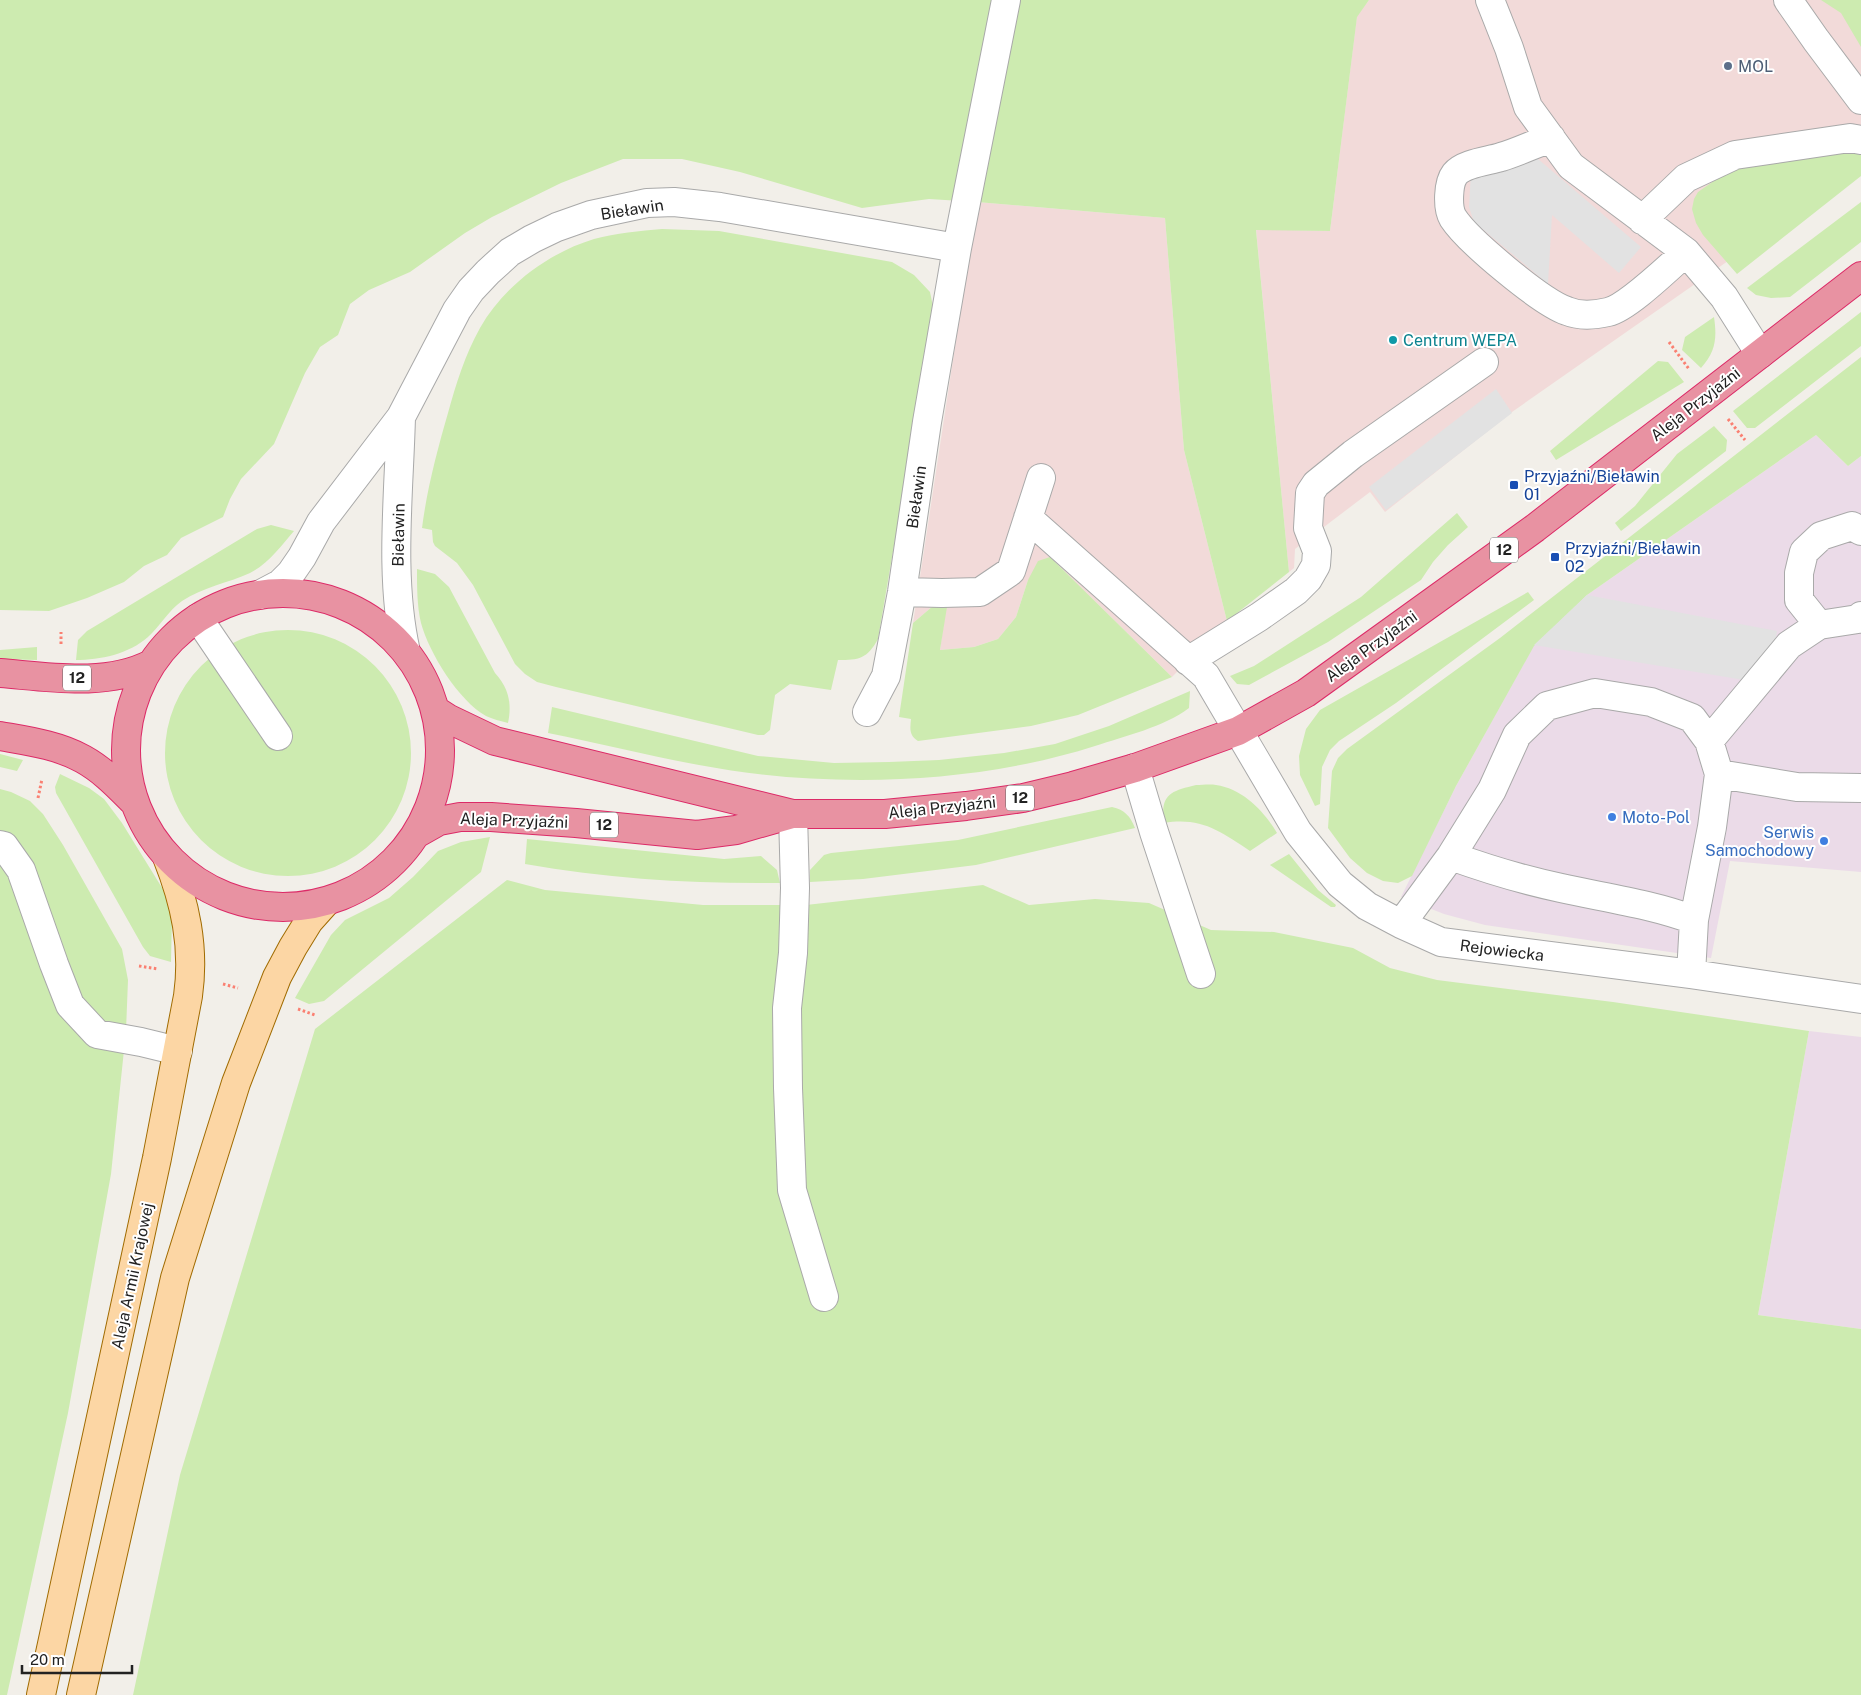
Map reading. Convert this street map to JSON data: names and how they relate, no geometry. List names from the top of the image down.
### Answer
{
  "streets": {
    "highway": ["Aleja Przyjaźni", "12"],
    "main road": ["Aleja Armii Krajowej"],
    "street": ["Bieławin", "Rejowiecka"]
  },
  "crossings": [
    ["Bieławin", "12"],
    ["Aleja Przyjaźni", "12"],
    ["Aleja Przyjaźni", "Rejowiecka"],
    ["12", "Aleja Armii Krajowej"]
  ],
  "places": {
    "other": [
      "MOL",
      "Centrum WEPA",
      "Moto-Pol",
      "Serwis Samochodowy"
    ],
    "transit": ["Przyjaźni/Bieławin 01", "Przyjaźni/Bieławin 02"]
  },
  "scale_bar": "20 m"
}
